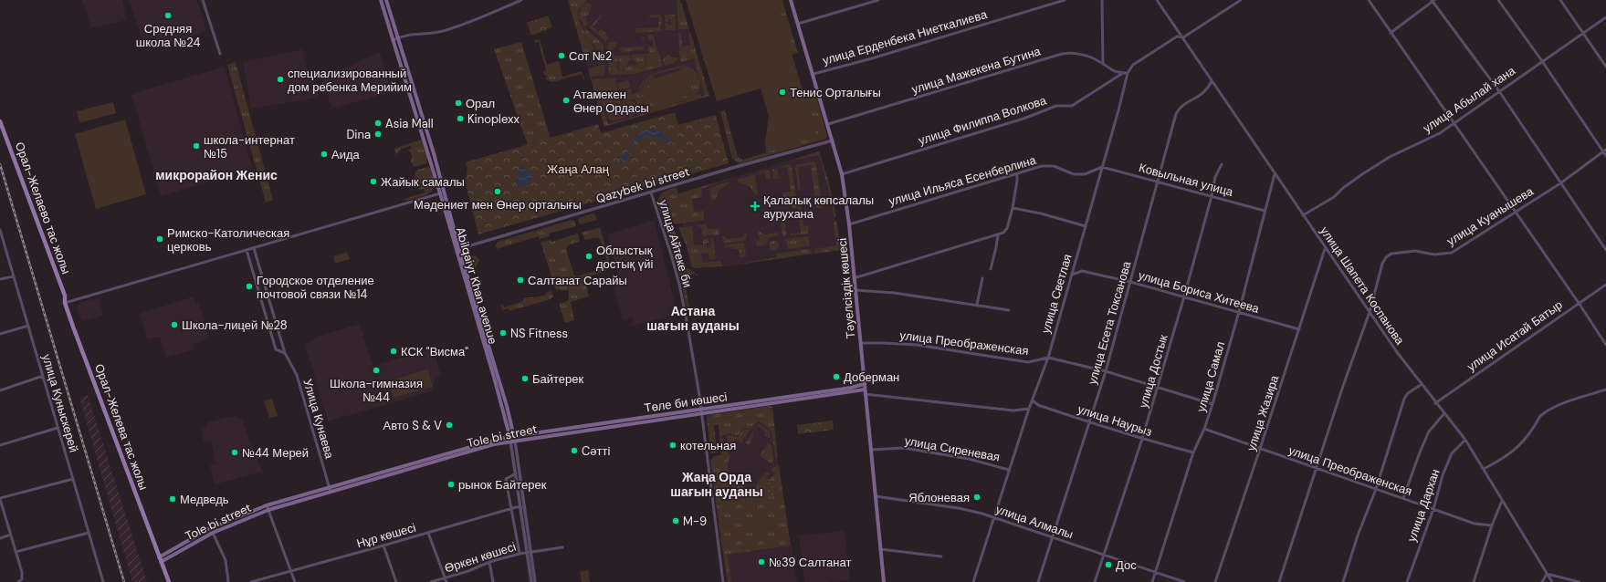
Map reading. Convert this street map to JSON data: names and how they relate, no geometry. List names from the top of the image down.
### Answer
{
  "streets": {
    "main road": [
      "Орал-Желаево тас жолы",
      "Abilqaiyr Khan avenue",
      "Тәуелсіздік көшесі",
      "Төле би көшесі",
      "Орал-Желева тас жолы",
      "Tole bi street"
    ],
    "street": [
      "улица Ерденбека Ниеткалиева",
      "улица Мажекена Бутина",
      "улица Абылай хана",
      "улица Филиппа Волкова",
      "Ковыльная улица",
      "улица Ильяса Есенберлина",
      "Qazybek bi street",
      "улица Куанышева",
      "улица Айтеке би",
      "улица Шапета Коспанова",
      "улица Бориса Хитеева",
      "улица Светлая",
      "улица Есета Токсанова",
      "улица Исатай Батыр",
      "улица Преображенская",
      "улица Достык",
      "улица Самал",
      "улица Куныскерей",
      "улица Жазира",
      "Улица Кунаева",
      "улица Наурыз",
      "улица Сиреневая",
      "улица Дархан",
      "улица Алмалы",
      "Нұр көшесі",
      "Өркен көшесі"
    ]
  },
  "crossings": [
    ["улица Ерденбека Ниеткалиева", "Тәуелсіздік көшесі"],
    ["улица Мажекена Бутина", "улица Филиппа Волкова"],
    ["улица Мажекена Бутина", "Тәуелсіздік көшесі"],
    ["улица Мажекена Бутина", "улица Светлая"],
    ["улица Абылай хана", "улица Шапета Коспанова"],
    ["улица Филиппа Волкова", "Тәуелсіздік көшесі"],
    ["Ковыльная улица", "улица Ильяса Есенберлина"],
    ["Ковыльная улица", "улица Светлая"],
    ["Ковыльная улица", "улица Есета Токсанова"],
    ["Ковыльная улица", "улица Достык"],
    ["Ковыльная улица", "улица Самал"],
    ["улица Ильяса Есенберлина", "Тәуелсіздік көшесі"],
    ["улица Ильяса Есенберлина", "улица Светлая"],
    ["Qazybek bi street", "улица Айтеке би"],
    ["Qazybek bi street", "Abilqaiyr Khan avenue"],
    ["Qazybek bi street", "Тәуелсіздік көшесі"],
    ["Орал-Желаево тас жолы", "Орал-Желева тас жолы"],
    ["улица Куанышева", "улица Шапета Коспанова"],
    ["улица Айтеке би", "Төле би көшесі"],
    ["Abilqaiyr Khan avenue", "Төле би көшесі"],
    ["Abilqaiyr Khan avenue", "Tole bi street"],
    ["Abilqaiyr Khan avenue", "Нұр көшесі"],
    ["Abilqaiyr Khan avenue", "Өркен көшесі"],
    ["улица Шапета Коспанова", "улица Светлая"],
    ["улица Шапета Коспанова", "улица Есета Токсанова"],
    ["улица Шапета Коспанова", "улица Исатай Батыр"],
    ["улица Шапета Коспанова", "улица Самал"],
    ["улица Шапета Коспанова", "улица Жазира"],
    ["улица Шапета Коспанова", "улица Дархан"],
    ["Тәуелсіздік көшесі", "улица Преображенская"],
    ["Тәуелсіздік көшесі", "Төле би көшесі"],
    ["Тәуелсіздік көшесі", "улица Сиреневая"],
    ["Тәуелсіздік көшесі", "улица Алмалы"],
    ["улица Бориса Хитеева", "улица Светлая"],
    ["улица Бориса Хитеева", "улица Есета Токсанова"],
    ["улица Бориса Хитеева", "улица Достык"],
    ["улица Бориса Хитеева", "улица Самал"],
    ["улица Бориса Хитеева", "улица Жазира"],
    ["улица Светлая", "улица Преображенская"],
    ["улица Светлая", "улица Наурыз"],
    ["улица Светлая", "улица Сиреневая"],
    ["улица Светлая", "улица Алмалы"],
    ["улица Есета Токсанова", "улица Преображенская"],
    ["улица Есета Токсанова", "улица Наурыз"],
    ["улица Есета Токсанова", "улица Алмалы"],
    ["улица Преображенская", "улица Достык"],
    ["улица Преображенская", "улица Самал"],
    ["улица Преображенская", "улица Жазира"],
    ["улица Преображенская", "улица Дархан"],
    ["улица Достык", "улица Наурыз"],
    ["улица Достык", "улица Алмалы"],
    ["улица Самал", "улица Наурыз"],
    ["улица Самал", "улица Алмалы"],
    ["Төле би көшесі", "Tole bi street"],
    ["Улица Кунаева", "Tole bi street"],
    ["Орал-Желева тас жолы", "Tole bi street"]
  ],
  "districts": ["микрорайон Женис", "Астана шағын ауданы", "Жаңа Орда шағын ауданы"],
  "parks": ["Жаңа Алаң"],
  "places": {
    "other": [
      "Средняя школа №24",
      "Сот №2",
      "специализированный дом ребенка Мерийим",
      "Тенис Орталығы",
      "Атамекен Өнер Ордасы",
      "Орал",
      "Kinoplexx",
      "Asia Mall",
      "Dina",
      "школа-интернат №15",
      "Аида",
      "Жайык самалы",
      "Мәдениет мен Өнер орталығы",
      "Римско-Католическая церковь",
      "Облыстық достық үйі",
      "Салтанат Сарайы",
      "Городское отделение почтовой связи №14",
      "Школа-лицей №28",
      "NS Fitness",
      "КСК \"Висма\"",
      "Школа-гимназия №44",
      "Доберман",
      "Байтерек",
      "Авто S & V",
      "котельная",
      "Cәтті",
      "№44 Мерей",
      "рынок Байтерек",
      "Яблоневая",
      "Медведь",
      "M-9",
      "№39 Салтанат",
      "Дос"
    ],
    "health": ["Қалалық көпсалалы аурухана"]
  }
}
